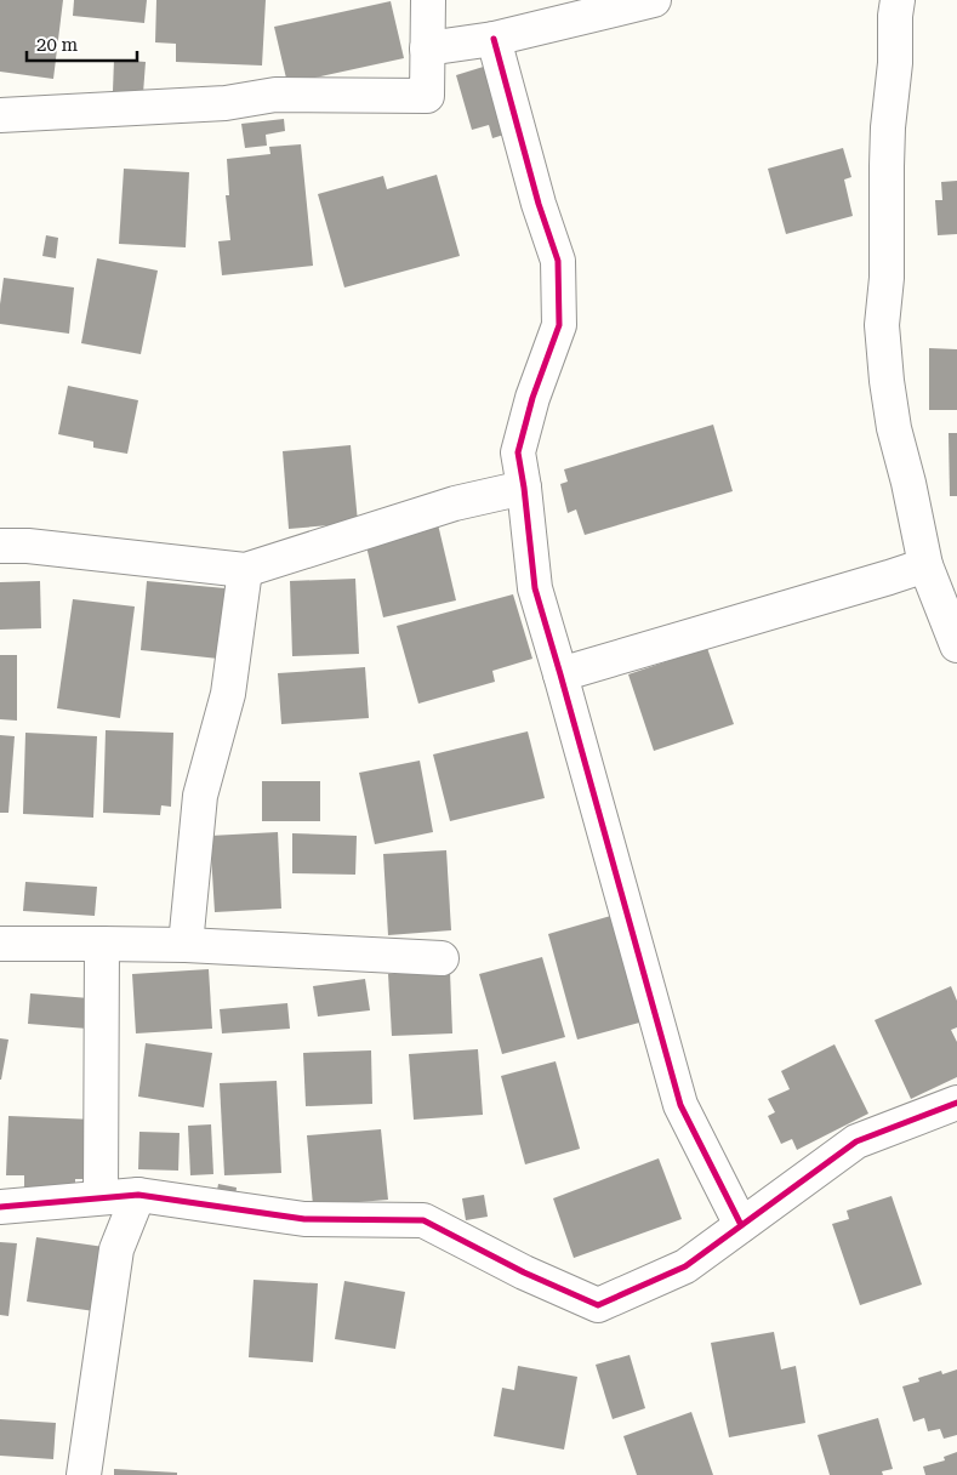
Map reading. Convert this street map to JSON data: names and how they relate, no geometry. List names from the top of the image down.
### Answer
{
  "scale_bar": "20 m"
}
